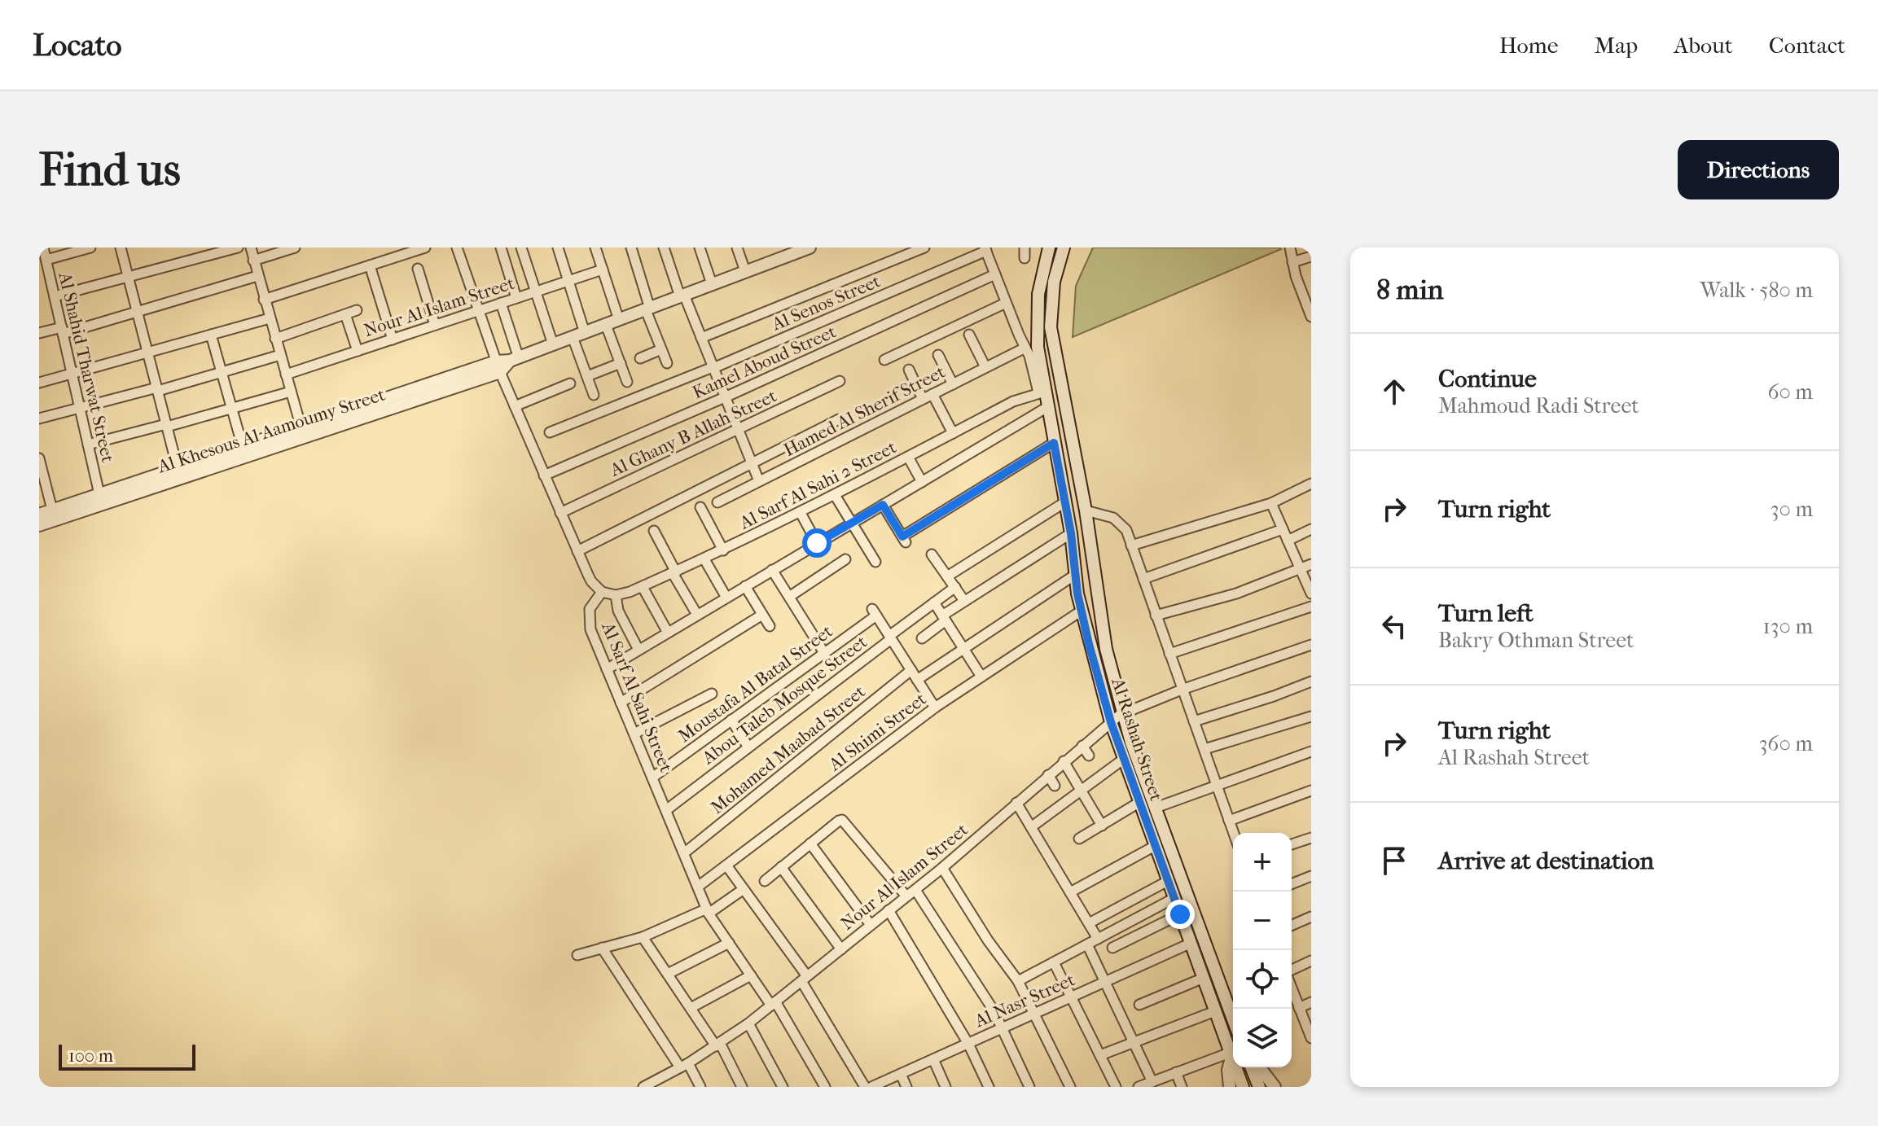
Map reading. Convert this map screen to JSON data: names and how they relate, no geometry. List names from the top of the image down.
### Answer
{
  "streets": {
    "main road": ["Al Khesous Al Aamoumy Street", "Al Rashah Street"],
    "street": [
      "Al Senos Street",
      "Nour Al Islam Street",
      "Kamel Aboud Street",
      "Al Shahid Tharwat Street",
      "Hamed Al Sherif Street",
      "Al Ghany B Allah Street",
      "Al Sarf Al Sahi 2 Street",
      "Moustafa Al Batal Street",
      "Al Sarf Al Sahi Street",
      "Abou Taleb Mosque Street",
      "Al Shimi Street",
      "Mohamed Maabad Street",
      "Al Nasr Street"
    ]
  },
  "crossings": [
    ["Nour Al Islam Street", "Al Sarf Al Sahi Street"],
    ["Nour Al Islam Street", "Al Rashah Street"],
    ["Al Shahid Tharwat Street", "Al Khesous Al Aamoumy Street"],
    ["Al Sarf Al Sahi 2 Street", "Al Rashah Street"],
    ["Moustafa Al Batal Street", "Al Sarf Al Sahi Street"],
    ["Moustafa Al Batal Street", "Abou Taleb Mosque Street"],
    ["Al Sarf Al Sahi Street", "Abou Taleb Mosque Street"],
    ["Al Sarf Al Sahi Street", "Al Shimi Street"],
    ["Al Sarf Al Sahi Street", "Mohamed Maabad Street"],
    ["Al Shimi Street", "Al Rashah Street"],
    ["Al Rashah Street", "Al Nasr Street"]
  ],
  "scale_bar": "100 m",
  "page": {
    "header": "Locato",
    "nav": [
      "Home",
      "Map",
      "About",
      "Contact"
    ],
    "buttons": "Directions",
    "title": "Find us",
    "heading": ["8 min", "Walk · 580 m"],
    "list": [
      ["Continue", "Mahmoud Radi Street", "60 m"],
      ["Turn right", "30 m"],
      ["Turn left", "Bakry Othman Street", "130 m"],
      ["Turn right", "Al Rashah Street", "360 m"],
      "Arrive at destination"
    ],
    "map_buttons": ["+", "−"],
    "scale": "100 m"
  }
}
